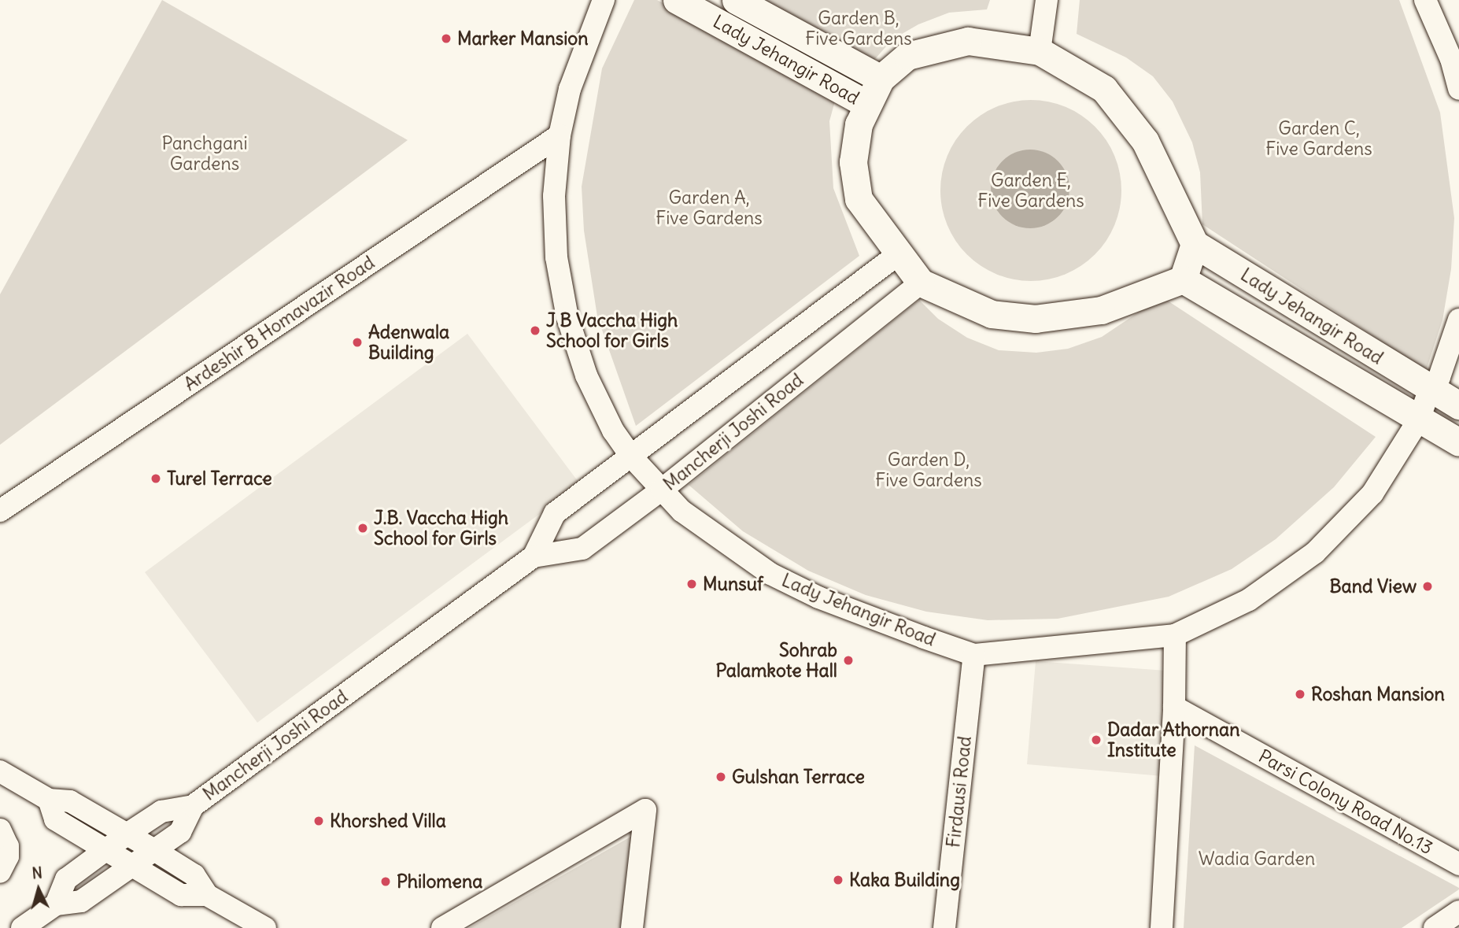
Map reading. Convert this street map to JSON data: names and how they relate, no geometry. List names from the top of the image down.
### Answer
{
  "streets": {
    "street": [
      "Lady Jehangir Road",
      "Ardeshir B Homavazir Road",
      "Mancherji Joshi Road",
      "Firdausi Road",
      "Parsi Colony Road No.13"
    ]
  },
  "crossings": [
    ["Lady Jehangir Road", "Ardeshir B Homavazir Road"],
    ["Lady Jehangir Road", "Mancherji Joshi Road"],
    ["Lady Jehangir Road", "Firdausi Road"]
  ],
  "parks": [
    "Garden B, Five Gardens",
    "Garden C, Five Gardens",
    "Panchgani Gardens",
    "Garden E, Five Gardens",
    "Garden A, Five Gardens",
    "Garden D, Five Gardens",
    "Wadia Garden"
  ],
  "places": [
    "Marker Mansion",
    "J B Vaccha High School for Girls",
    "Adenwala Building",
    "Turel Terrace",
    "J.B. Vaccha High School for Girls",
    "Munsuf",
    "Band View",
    "Sohrab Palamkote Hall",
    "Roshan Mansion",
    "Dadar Athornan Institute",
    "Gulshan Terrace",
    "Khorshed Villa",
    "Kaka Building",
    "Philomena"
  ],
  "north": "top"
}
